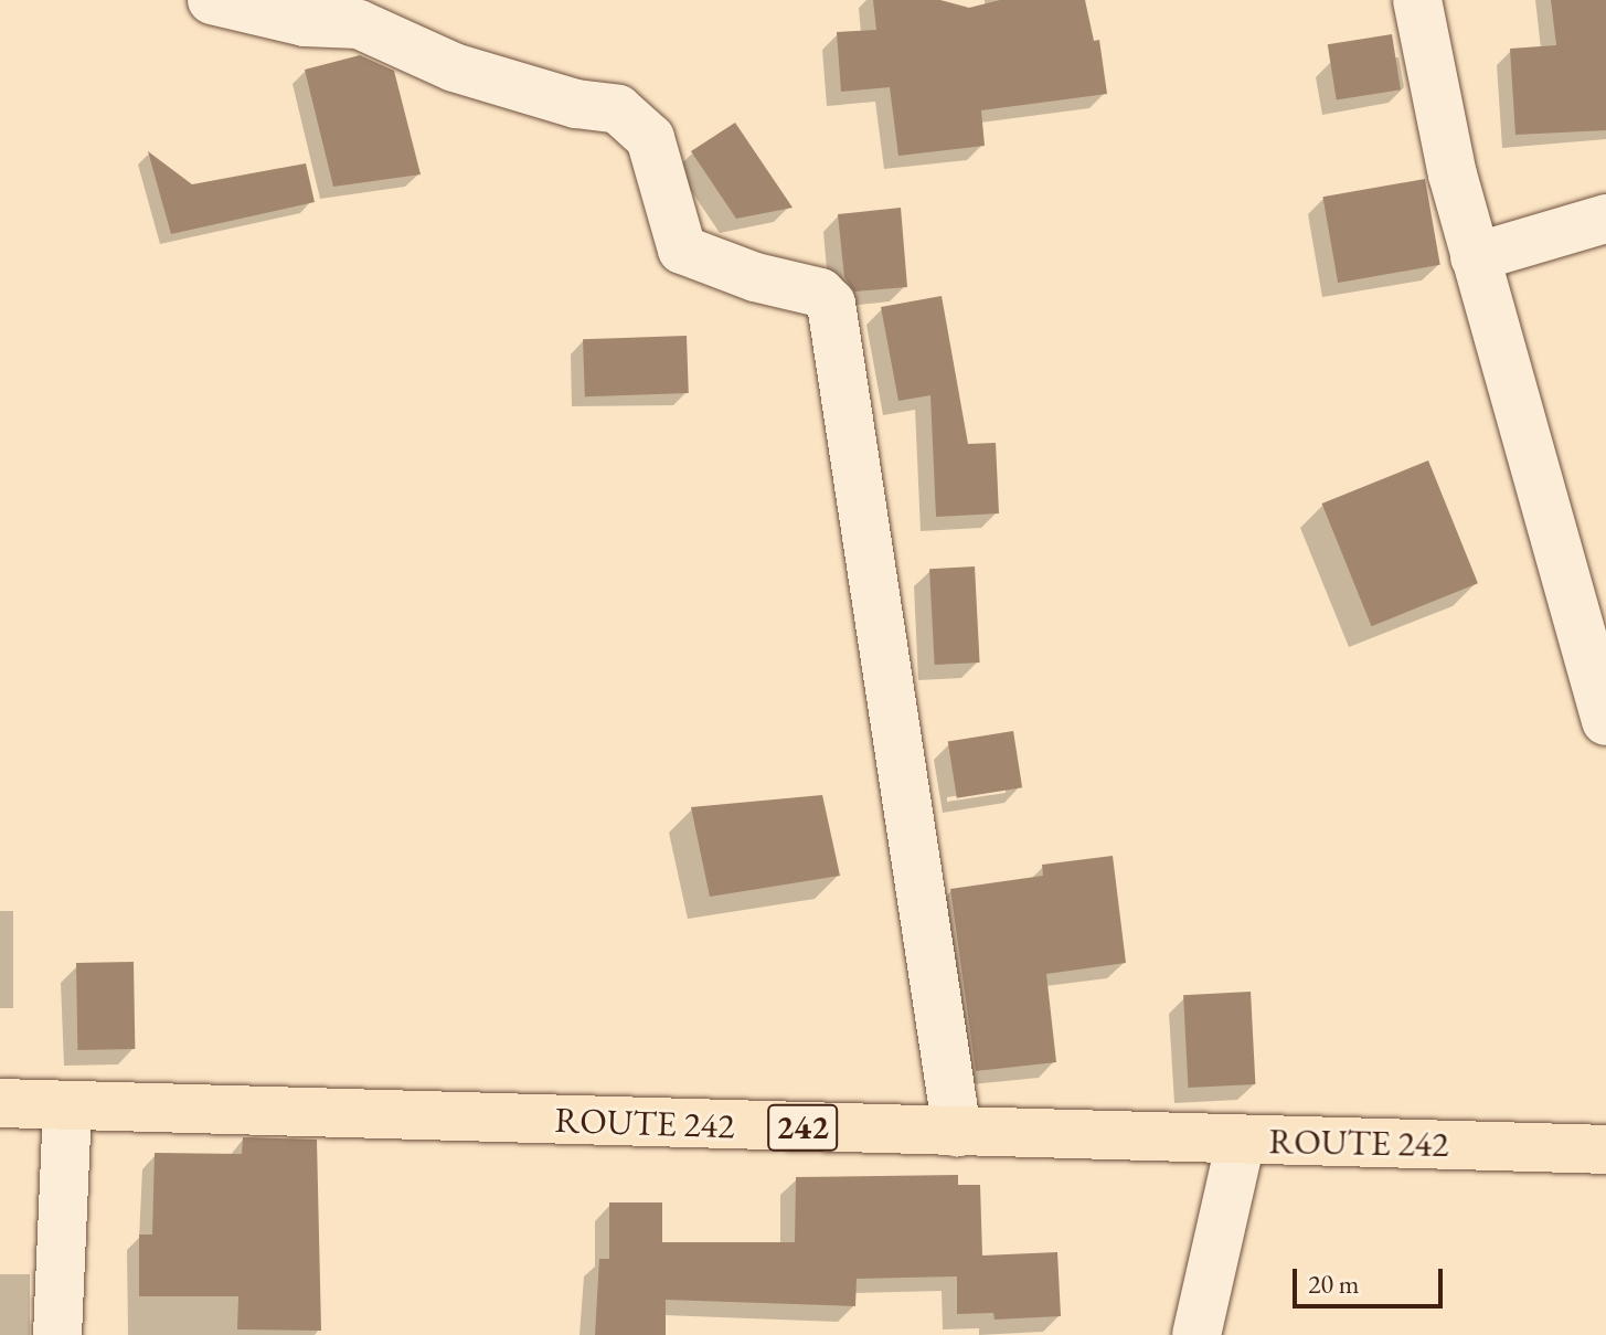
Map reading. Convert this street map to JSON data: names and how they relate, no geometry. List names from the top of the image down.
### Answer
{
  "streets": {
    "main road": ["ROUTE 242", "242"]
  },
  "scale_bar": "20 m"
}
